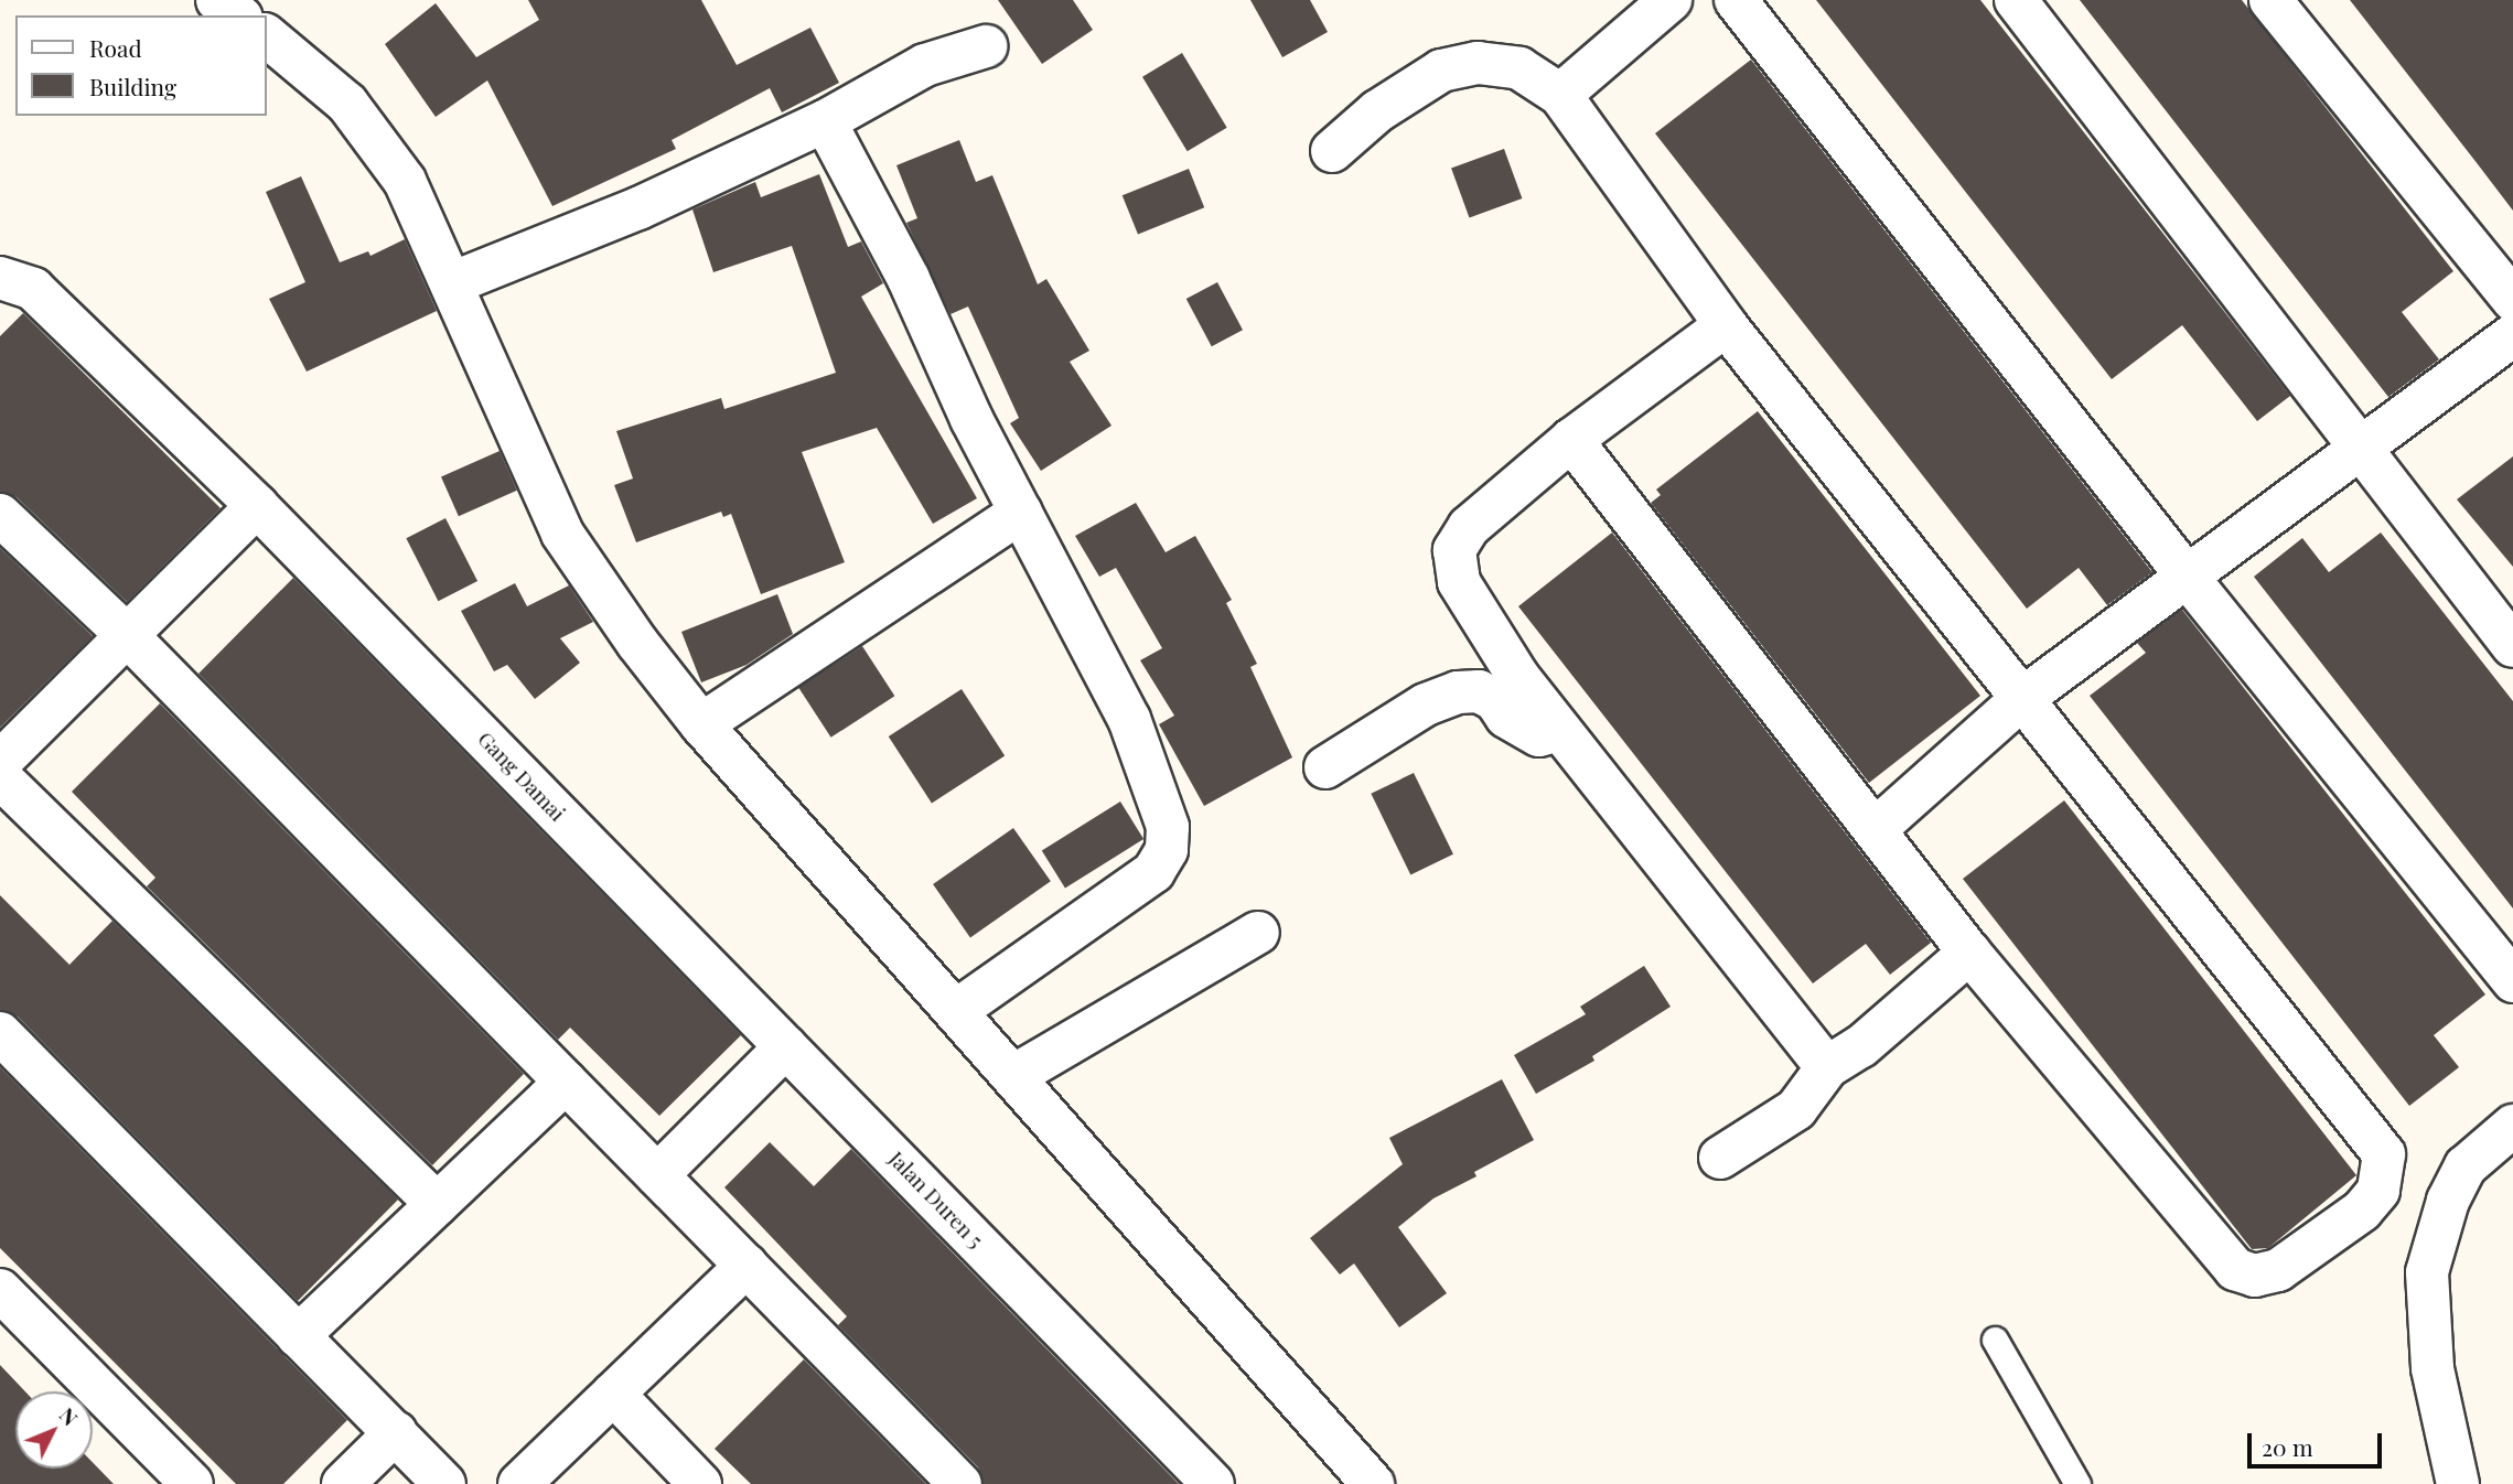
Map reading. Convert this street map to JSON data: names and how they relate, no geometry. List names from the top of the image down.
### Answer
{
  "streets": {
    "street": ["Gang Damai", "Jalan Duren 5"]
  },
  "crossings": [
    ["Gang Damai", "Jalan Duren 5"]
  ],
  "legend": ["Road", "Building"],
  "scale_bar": "20 m",
  "north": "top right"
}
